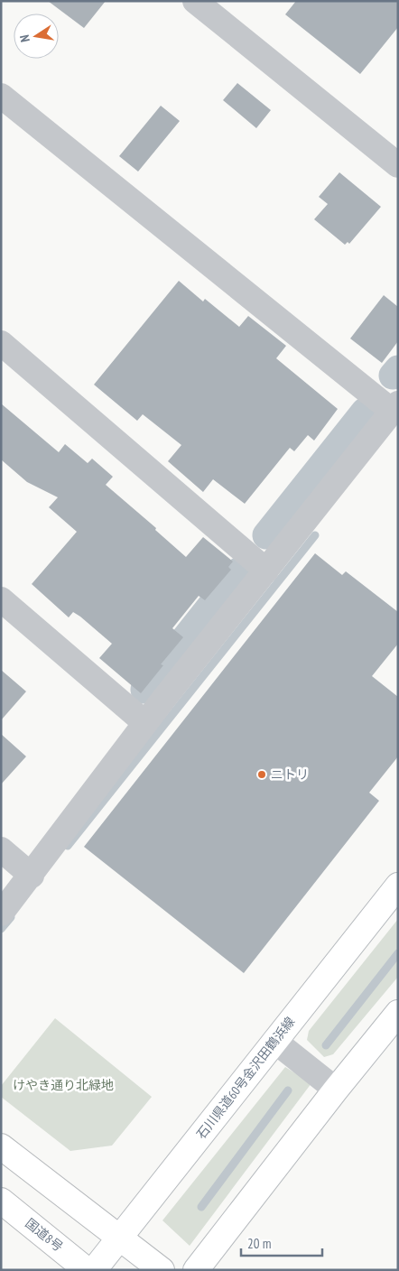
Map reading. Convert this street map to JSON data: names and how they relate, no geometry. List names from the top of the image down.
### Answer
{
  "streets": {
    "main road": ["石川県道60号金沢田鶴浜線", "国道8号"]
  },
  "parks": ["けやき通り北緑地"],
  "places": ["ニトリ"],
  "scale_bar": "20 m",
  "north": "left"
}
